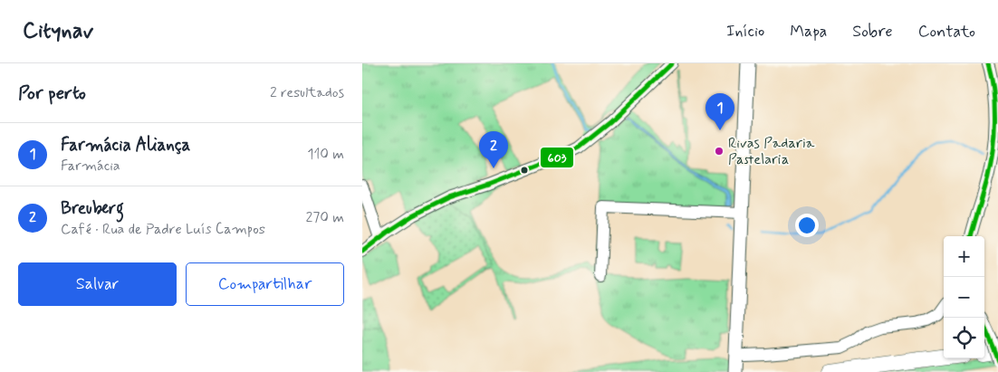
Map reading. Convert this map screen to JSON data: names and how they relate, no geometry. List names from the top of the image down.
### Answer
{
  "places": ["Rivas Padaria Pastelaria"],
  "lines": ["transit line 603"],
  "page": {
    "header": "Citynav",
    "nav": [
      "Início",
      "Mapa",
      "Sobre",
      "Contato"
    ],
    "heading": ["Por perto", "2 resultados"],
    "pins": ["1", "2"],
    "list": [
      {
        "mark": "1",
        "name": "Farmácia Aliança",
        "note": "Farmácia",
        "value": "110 m"
      },
      {
        "mark": "2",
        "name": "Breuberg",
        "note": "Café · Rua de Padre Luís Campos",
        "value": "270 m"
      }
    ],
    "map_buttons": ["+", "−"],
    "buttons": ["Salvar", "Compartilhar"]
  }
}
